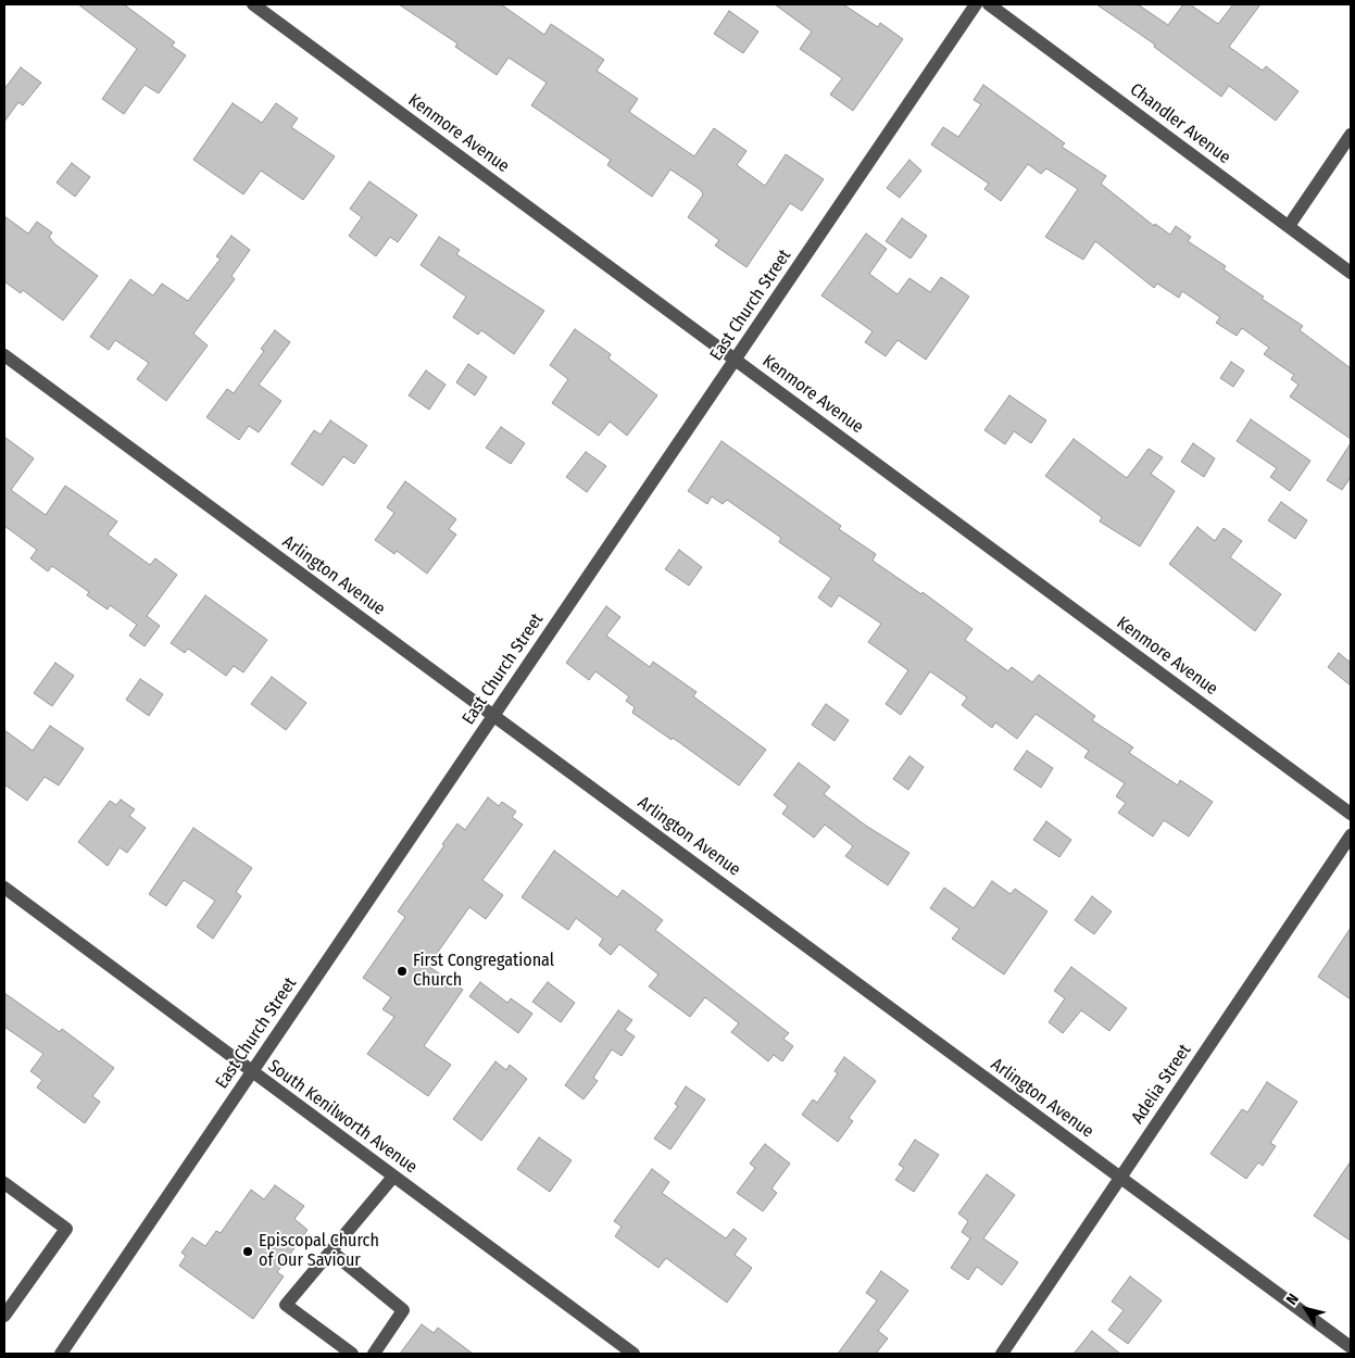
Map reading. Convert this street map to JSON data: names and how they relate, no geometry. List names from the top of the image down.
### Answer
{
  "streets": {
    "street": [
      "Chandler Avenue",
      "Kenmore Avenue",
      "East Church Street",
      "Arlington Avenue",
      "Adelia Street",
      "South Kenilworth Avenue"
    ]
  },
  "crossings": [
    ["Kenmore Avenue", "East Church Street"],
    ["East Church Street", "Arlington Avenue"],
    ["East Church Street", "South Kenilworth Avenue"],
    ["Arlington Avenue", "Adelia Street"]
  ],
  "places": ["First Congregational Church", "Episcopal Church of Our Saviour"],
  "north": "top left"
}
